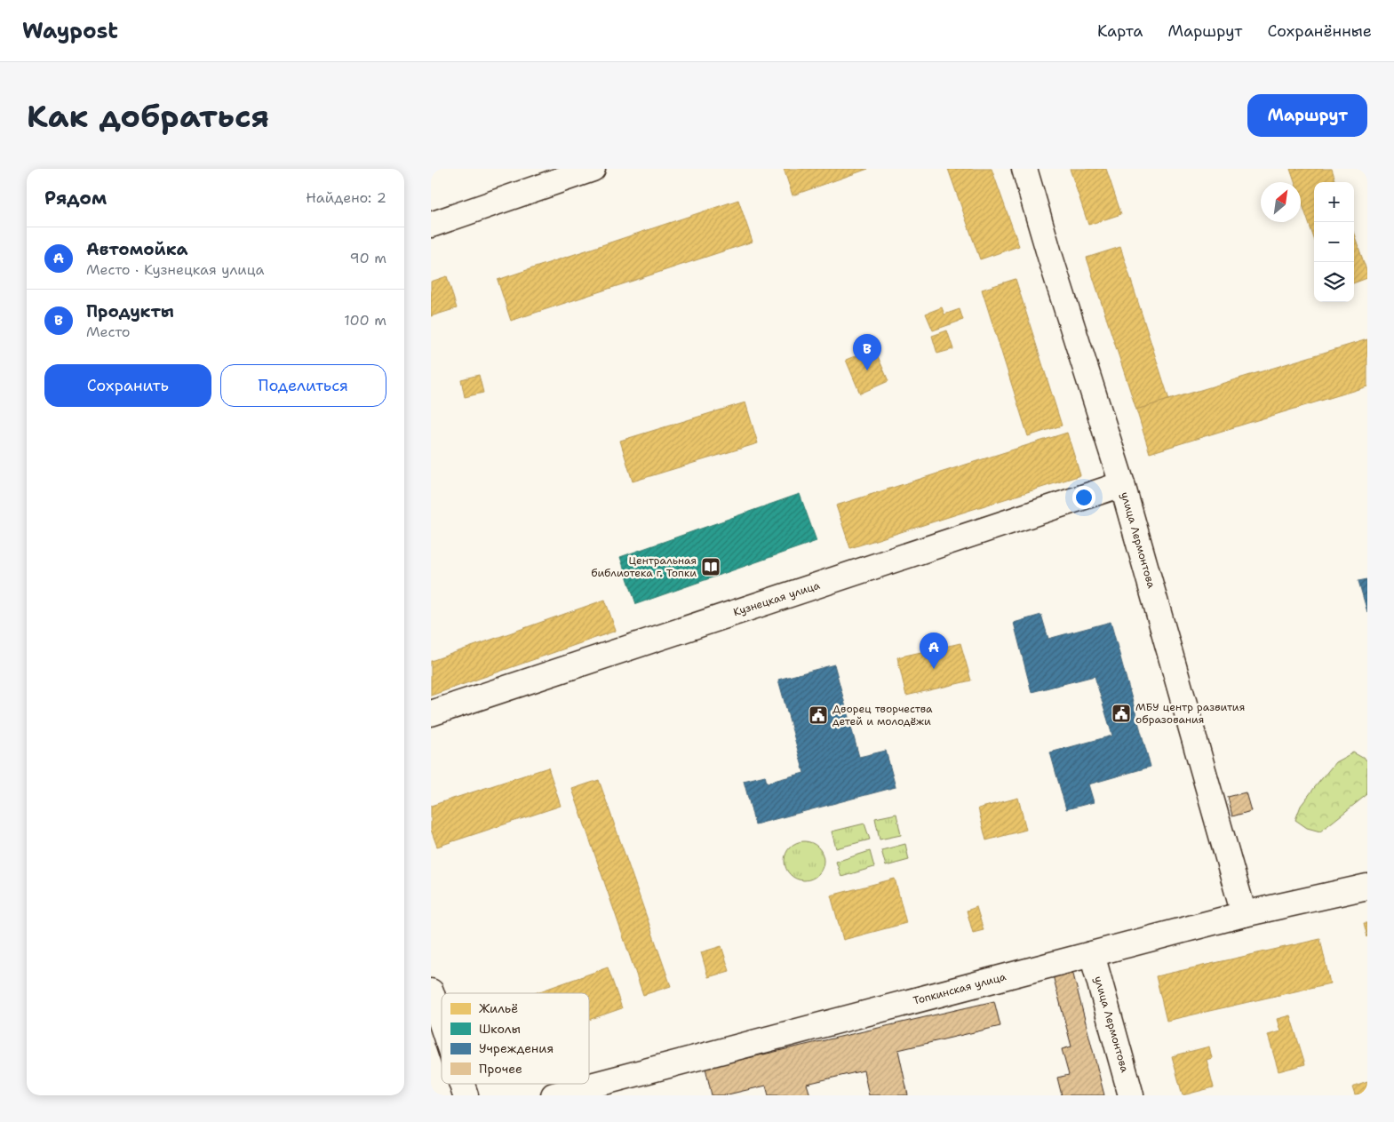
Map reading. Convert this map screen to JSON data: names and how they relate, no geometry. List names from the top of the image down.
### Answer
{
  "streets": {
    "street": ["улица Лермонтова", "Кузнецкая улица", "Топкинская улица"]
  },
  "crossings": [
    ["улица Лермонтова", "Кузнецкая улица"],
    ["улица Лермонтова", "Топкинская улица"]
  ],
  "places": {
    "library": ["Центральная библиотека г. Топки"],
    "public building": ["МБУ центр развития образования", "Дворец творчества детей и молодёжи"]
  },
  "legend": [
    "Жильё",
    "Школы",
    "Учреждения",
    "Прочее"
  ],
  "north": "top right",
  "page": {
    "header": "Waypost",
    "nav": ["Карта", "Маршрут", "Сохранённые"],
    "buttons": [
      "Маршрут",
      ["Сохранить", "Поделиться"]
    ],
    "title": "Как добраться",
    "heading": ["Рядом", "Найдено: 2"],
    "map_buttons": ["+", "−"],
    "list": [
      {
        "mark": "A",
        "name": "Автомойка",
        "note": "Место · Кузнецкая улица",
        "value": "90 m"
      },
      {
        "mark": "B",
        "name": "Продукты",
        "note": "Место",
        "value": "100 m"
      }
    ],
    "pins": ["B", "A"]
  }
}
